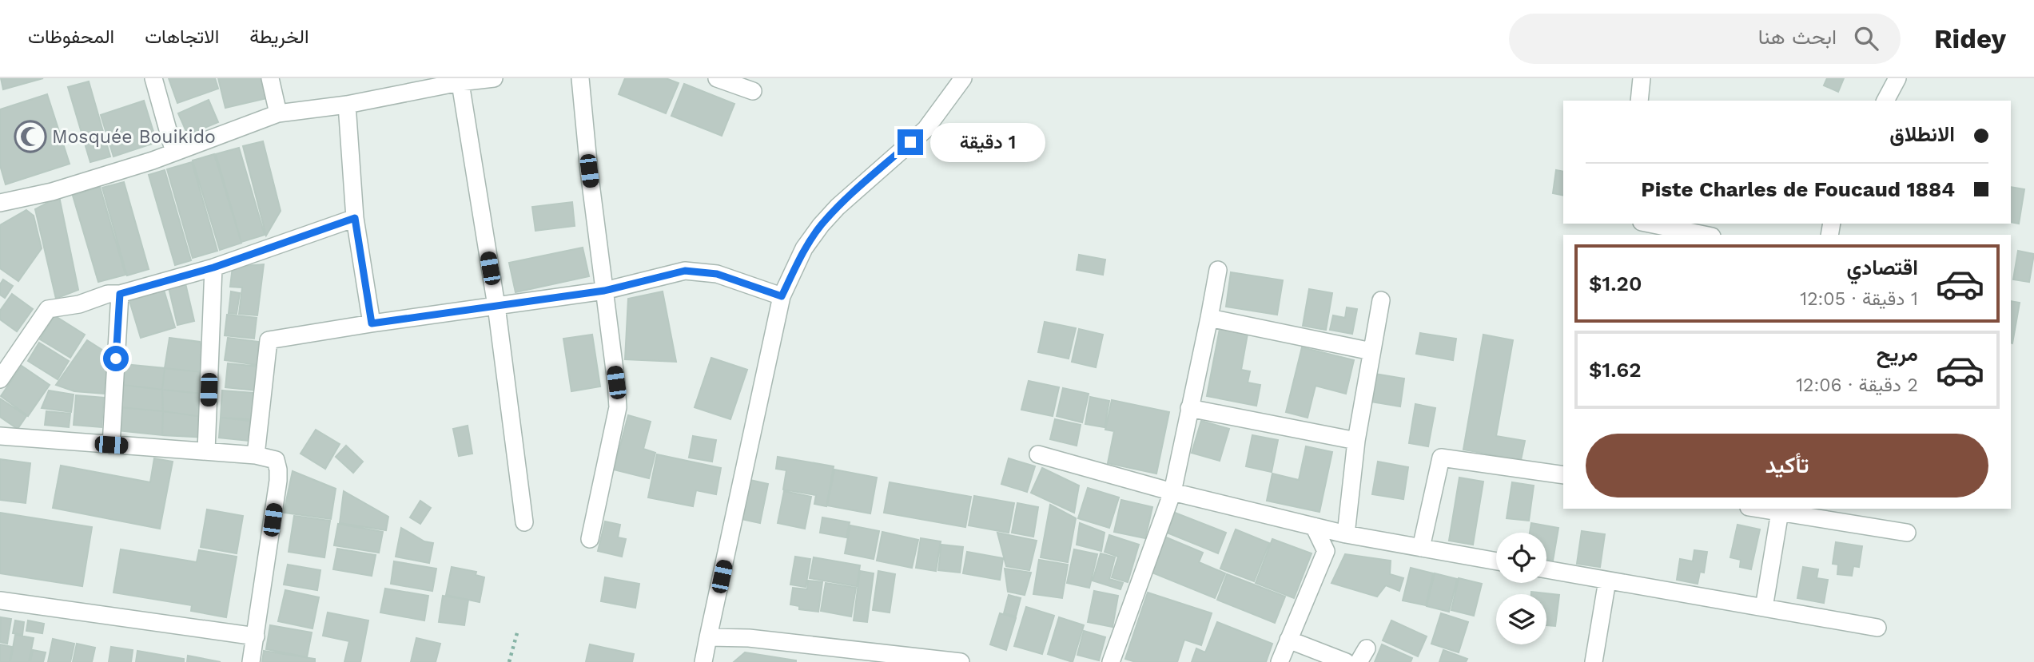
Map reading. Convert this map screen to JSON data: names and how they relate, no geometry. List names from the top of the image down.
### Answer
{
  "places": {
    "mosque": ["Mosquée Bouikido"]
  },
  "page": {
    "header": "Ridey",
    "search": "ابحث هنا",
    "nav": ["الخريطة", "الاتجاهات", "المحفوظات"],
    "banner": ["الانطلاق", "Piste Charles de Foucaud 1884"],
    "bubble": "1 دقيقة",
    "list": [
      {
        "name": "اقتصادي",
        "note": "1 دقيقة · 12:05",
        "value": "$1.20"
      },
      {
        "name": "مريح",
        "note": "2 دقيقة · 12:06",
        "value": "$1.62"
      }
    ],
    "buttons": "تأكيد"
  }
}
